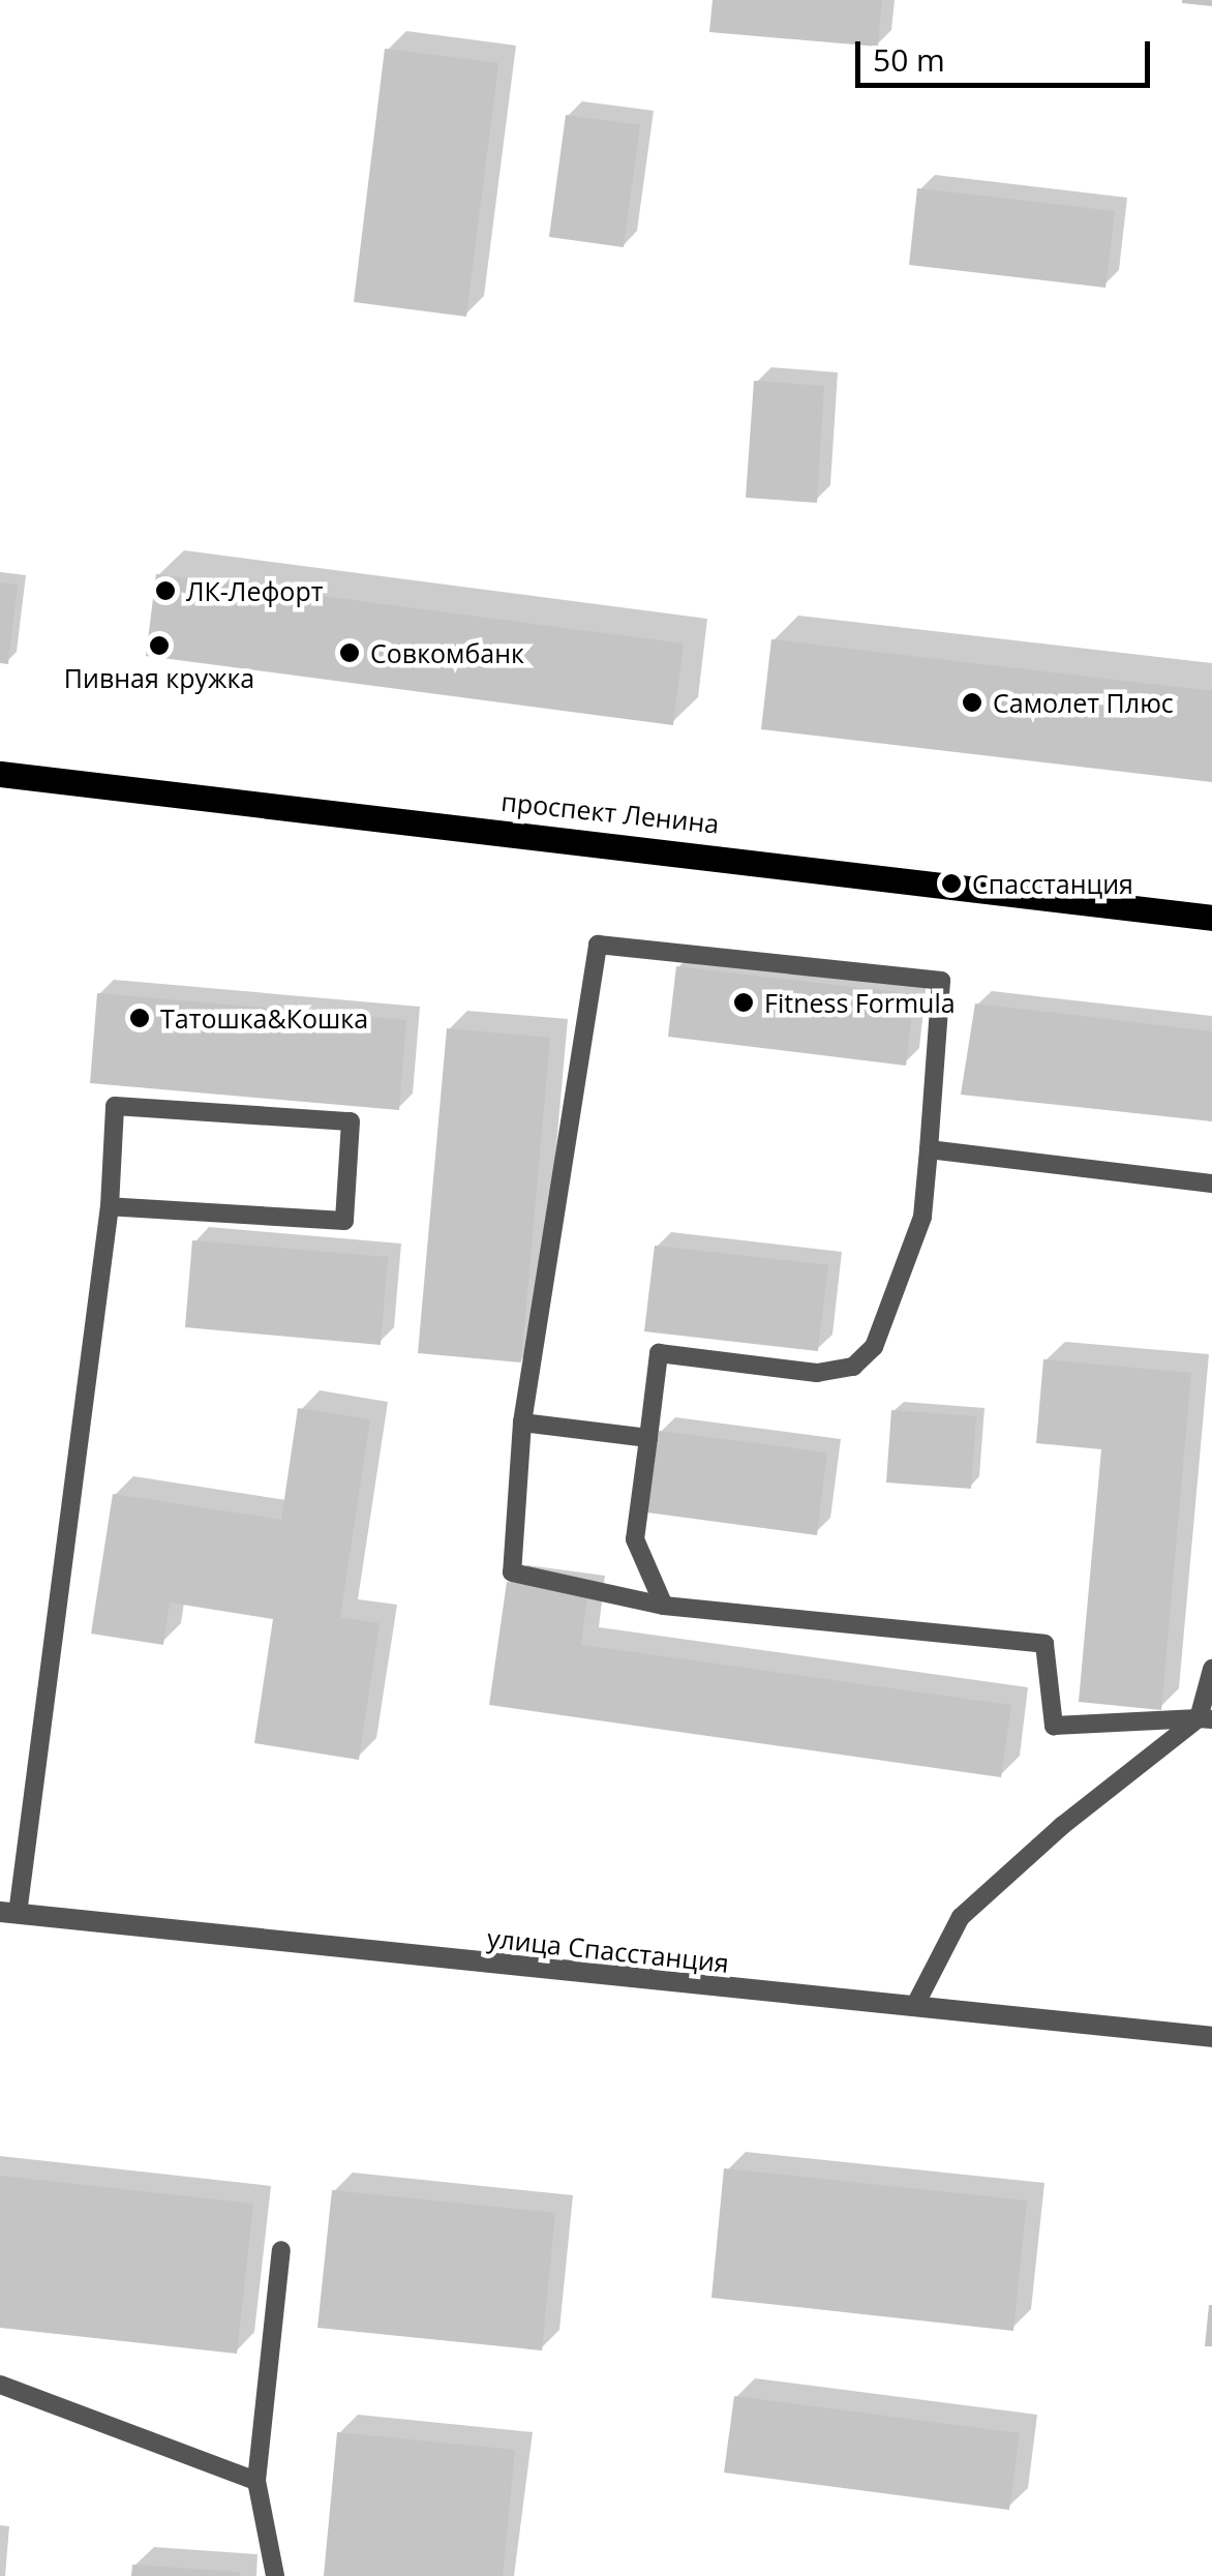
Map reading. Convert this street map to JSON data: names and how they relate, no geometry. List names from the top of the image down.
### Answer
{
  "streets": {
    "main road": ["проспект Ленина"],
    "street": ["улица Спасстанция"]
  },
  "places": [
    "ЛК-Лефорт",
    "Пивная кружка",
    "Совкомбанк",
    "Самолет Плюс",
    "Спасстанция",
    "Fitness Formula",
    "Татошка&Кошка"
  ],
  "scale_bar": "50 m"
}
